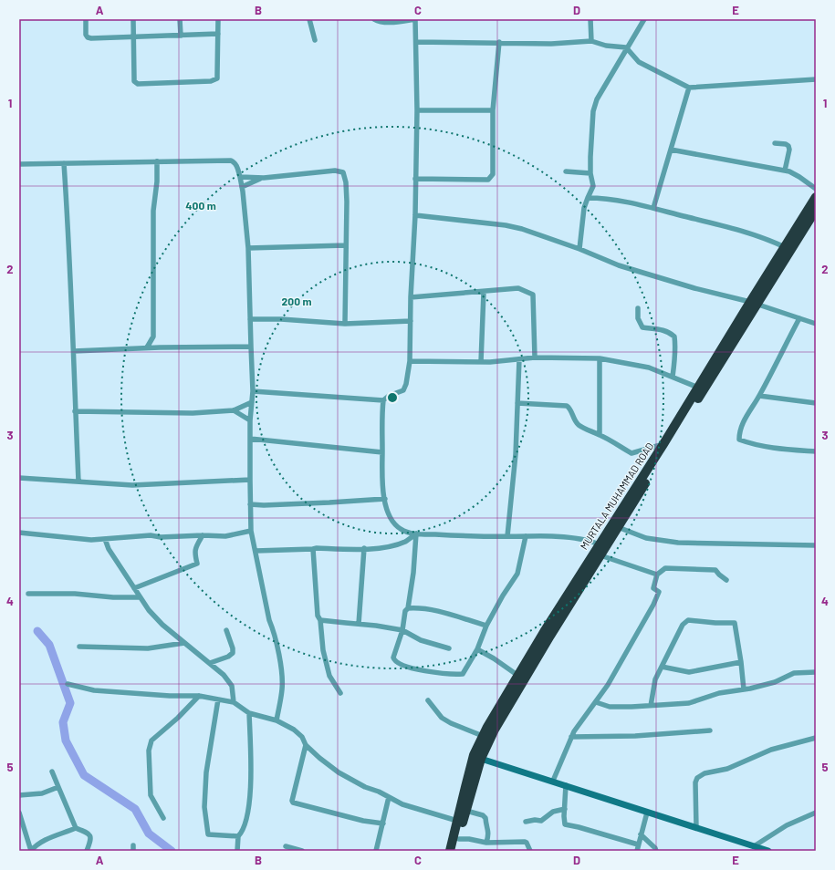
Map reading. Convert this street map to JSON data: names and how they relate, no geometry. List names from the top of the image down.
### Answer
{
  "streets": {
    "highway": ["MURTALA MUHAMMAD ROAD"]
  },
  "grid": {
    "columns": [
      "A",
      "B",
      "C",
      "D",
      "E"
    ],
    "rows": [
      "1",
      "2",
      "3",
      "4",
      "5"
    ]
  },
  "rings": ["400 m", "200 m"]
}
